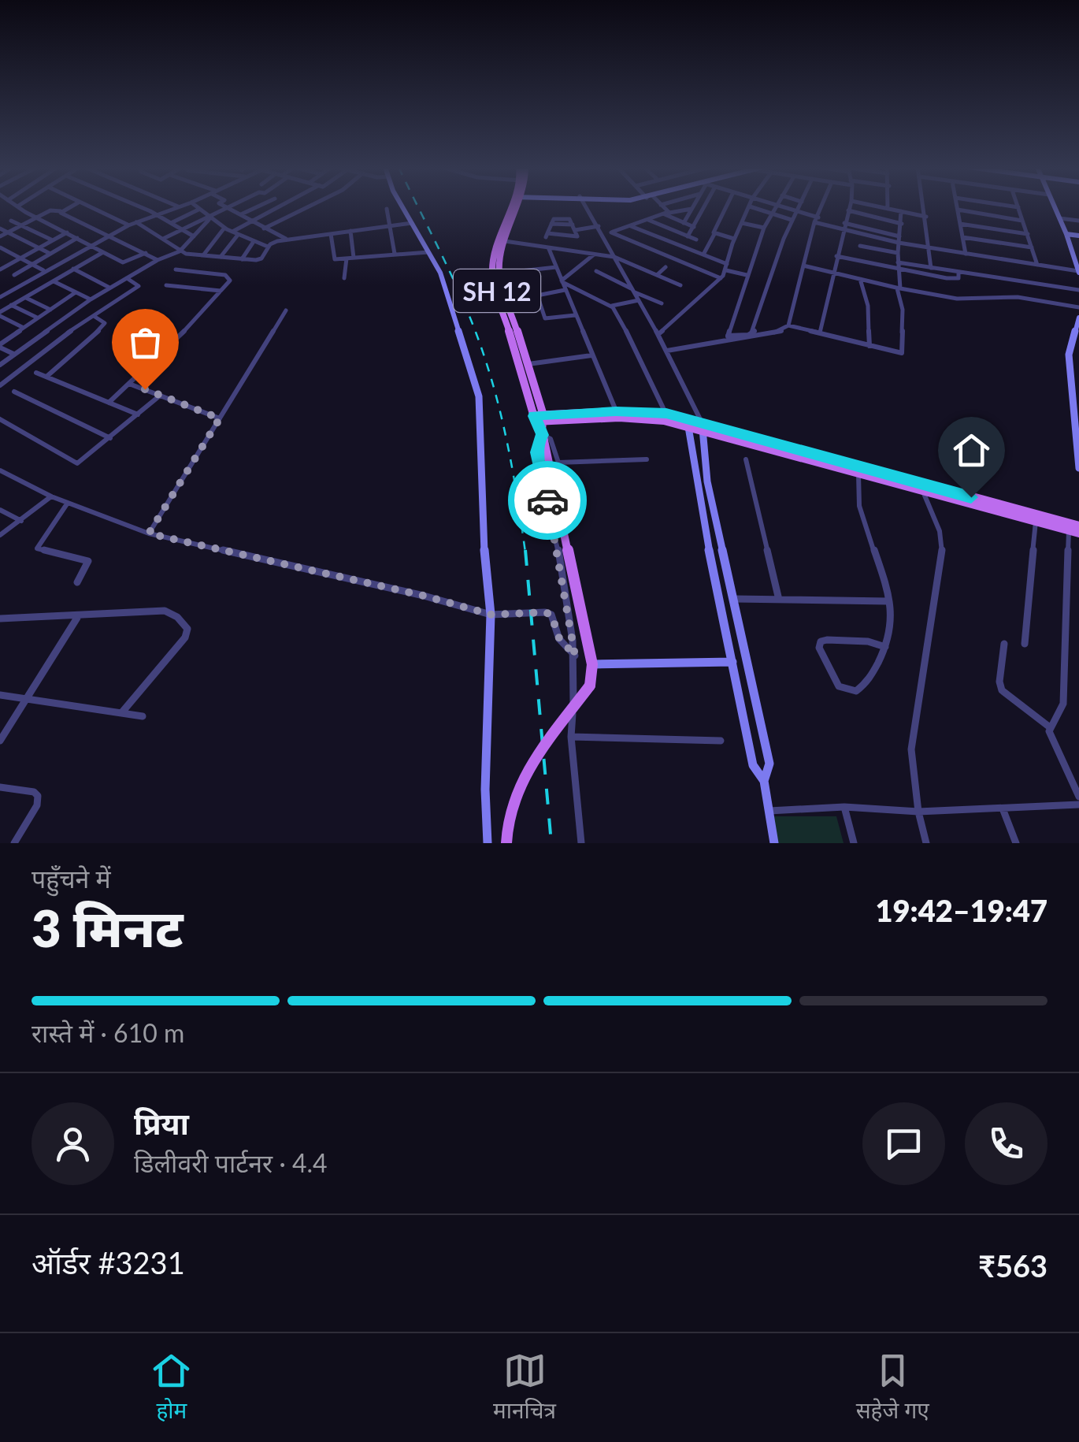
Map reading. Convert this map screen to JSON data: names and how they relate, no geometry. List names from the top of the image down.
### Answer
{
  "streets": {
    "main road": ["SH 12"]
  },
  "page": {
    "heading": ["3 मिनट", "पहुँचने में", "19:42–19:47"],
    "panel": [
      "प्रिया",
      "डिलीवरी पार्टनर · 4.4",
      "ऑर्डर #3231",
      "₹563"
    ],
    "bar": "रास्ते में · 610 m",
    "tabs": ["होम", "मानचित्र", "सहेजे गए"]
  }
}
